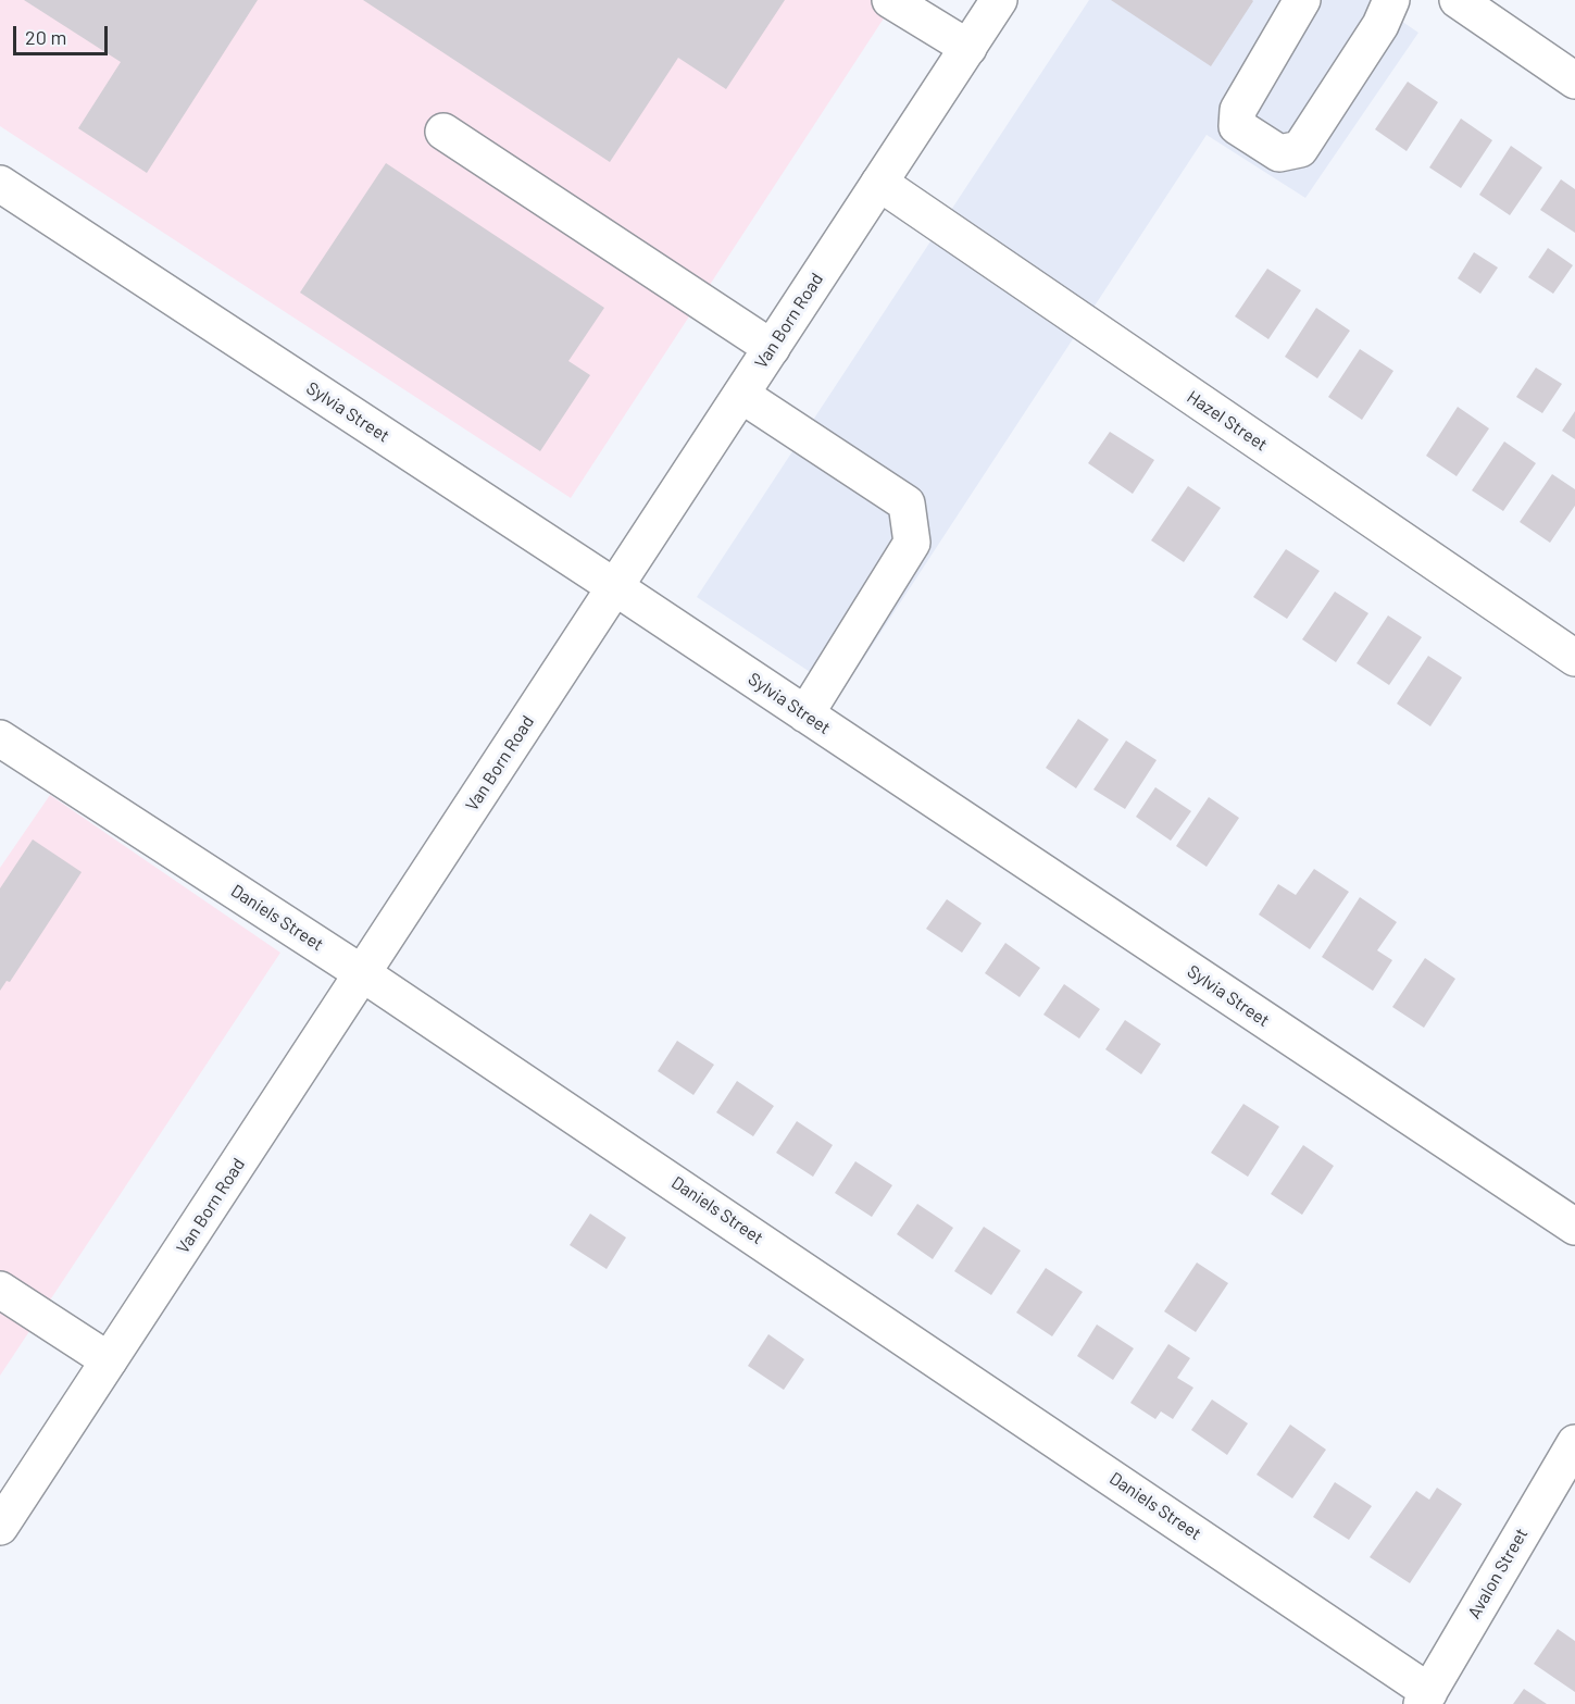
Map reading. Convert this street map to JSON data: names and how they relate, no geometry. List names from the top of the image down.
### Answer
{
  "streets": {
    "street": [
      "Van Born Road",
      "Sylvia Street",
      "Hazel Street",
      "Daniels Street",
      "Avalon Street"
    ]
  },
  "crossings": [
    ["Van Born Road", "Sylvia Street"],
    ["Van Born Road", "Hazel Street"],
    ["Van Born Road", "Daniels Street"],
    ["Daniels Street", "Avalon Street"]
  ],
  "scale_bar": "20 m"
}
